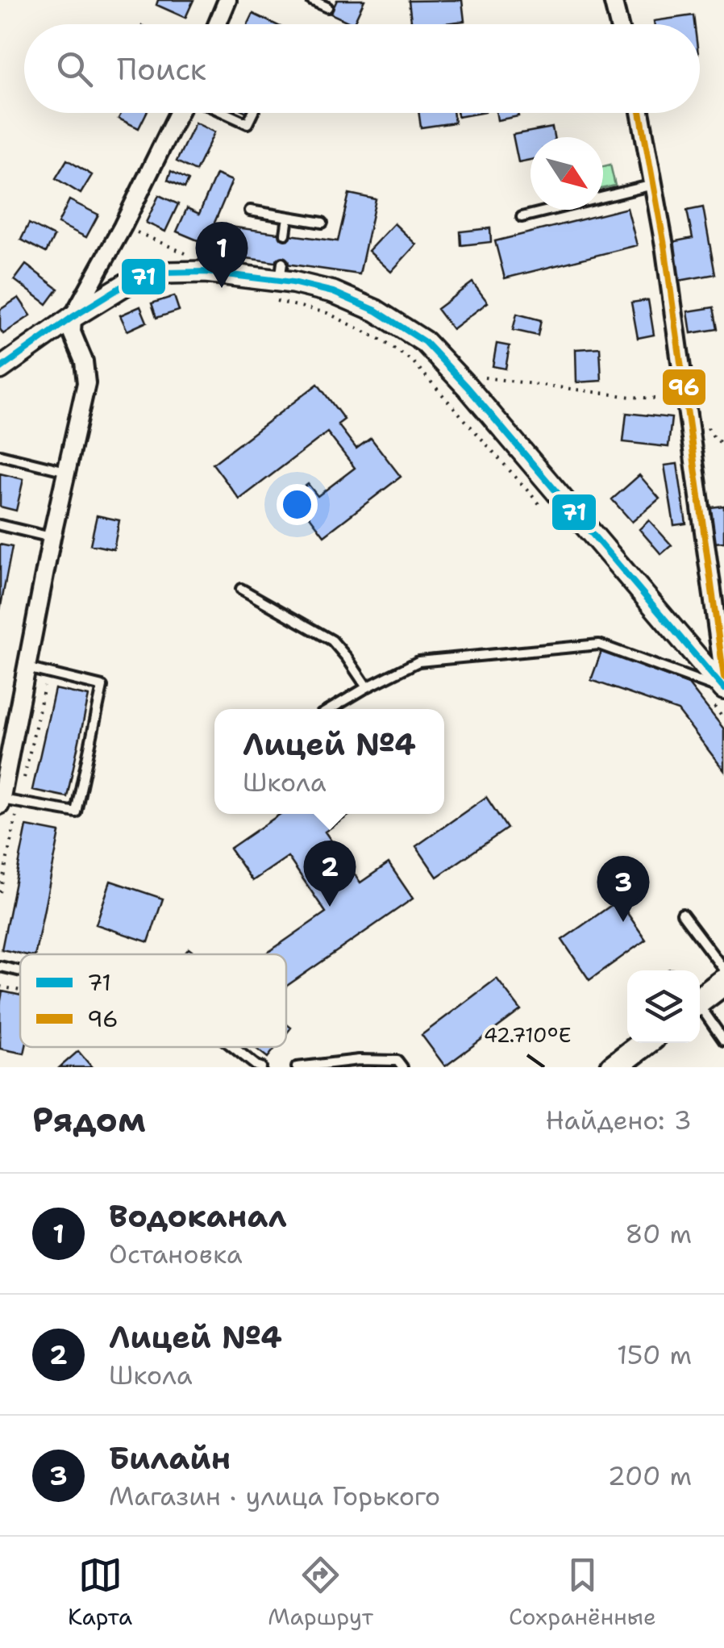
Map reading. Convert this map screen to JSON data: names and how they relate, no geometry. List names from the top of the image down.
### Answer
{
  "lines": ["transit line 96", "transit line 71"],
  "legend": ["71", "96"],
  "north": "bottom right",
  "page": {
    "search": "Поиск",
    "pins": ["1", "2", "3"],
    "popup": ["Лицей №4", "Школа"],
    "heading": ["Рядом", "Найдено: 3"],
    "list": [
      {
        "mark": "1",
        "name": "Водоканал",
        "note": "Остановка",
        "value": "80 m"
      },
      {
        "mark": "2",
        "name": "Лицей №4",
        "note": "Школа",
        "value": "150 m"
      },
      {
        "mark": "3",
        "name": "Билайн",
        "note": "Магазин · улица Горького",
        "value": "200 m"
      }
    ],
    "nav": ["Карта", "Маршрут", "Сохранённые"]
  },
  "coordinates": ["42.710°E"]
}
